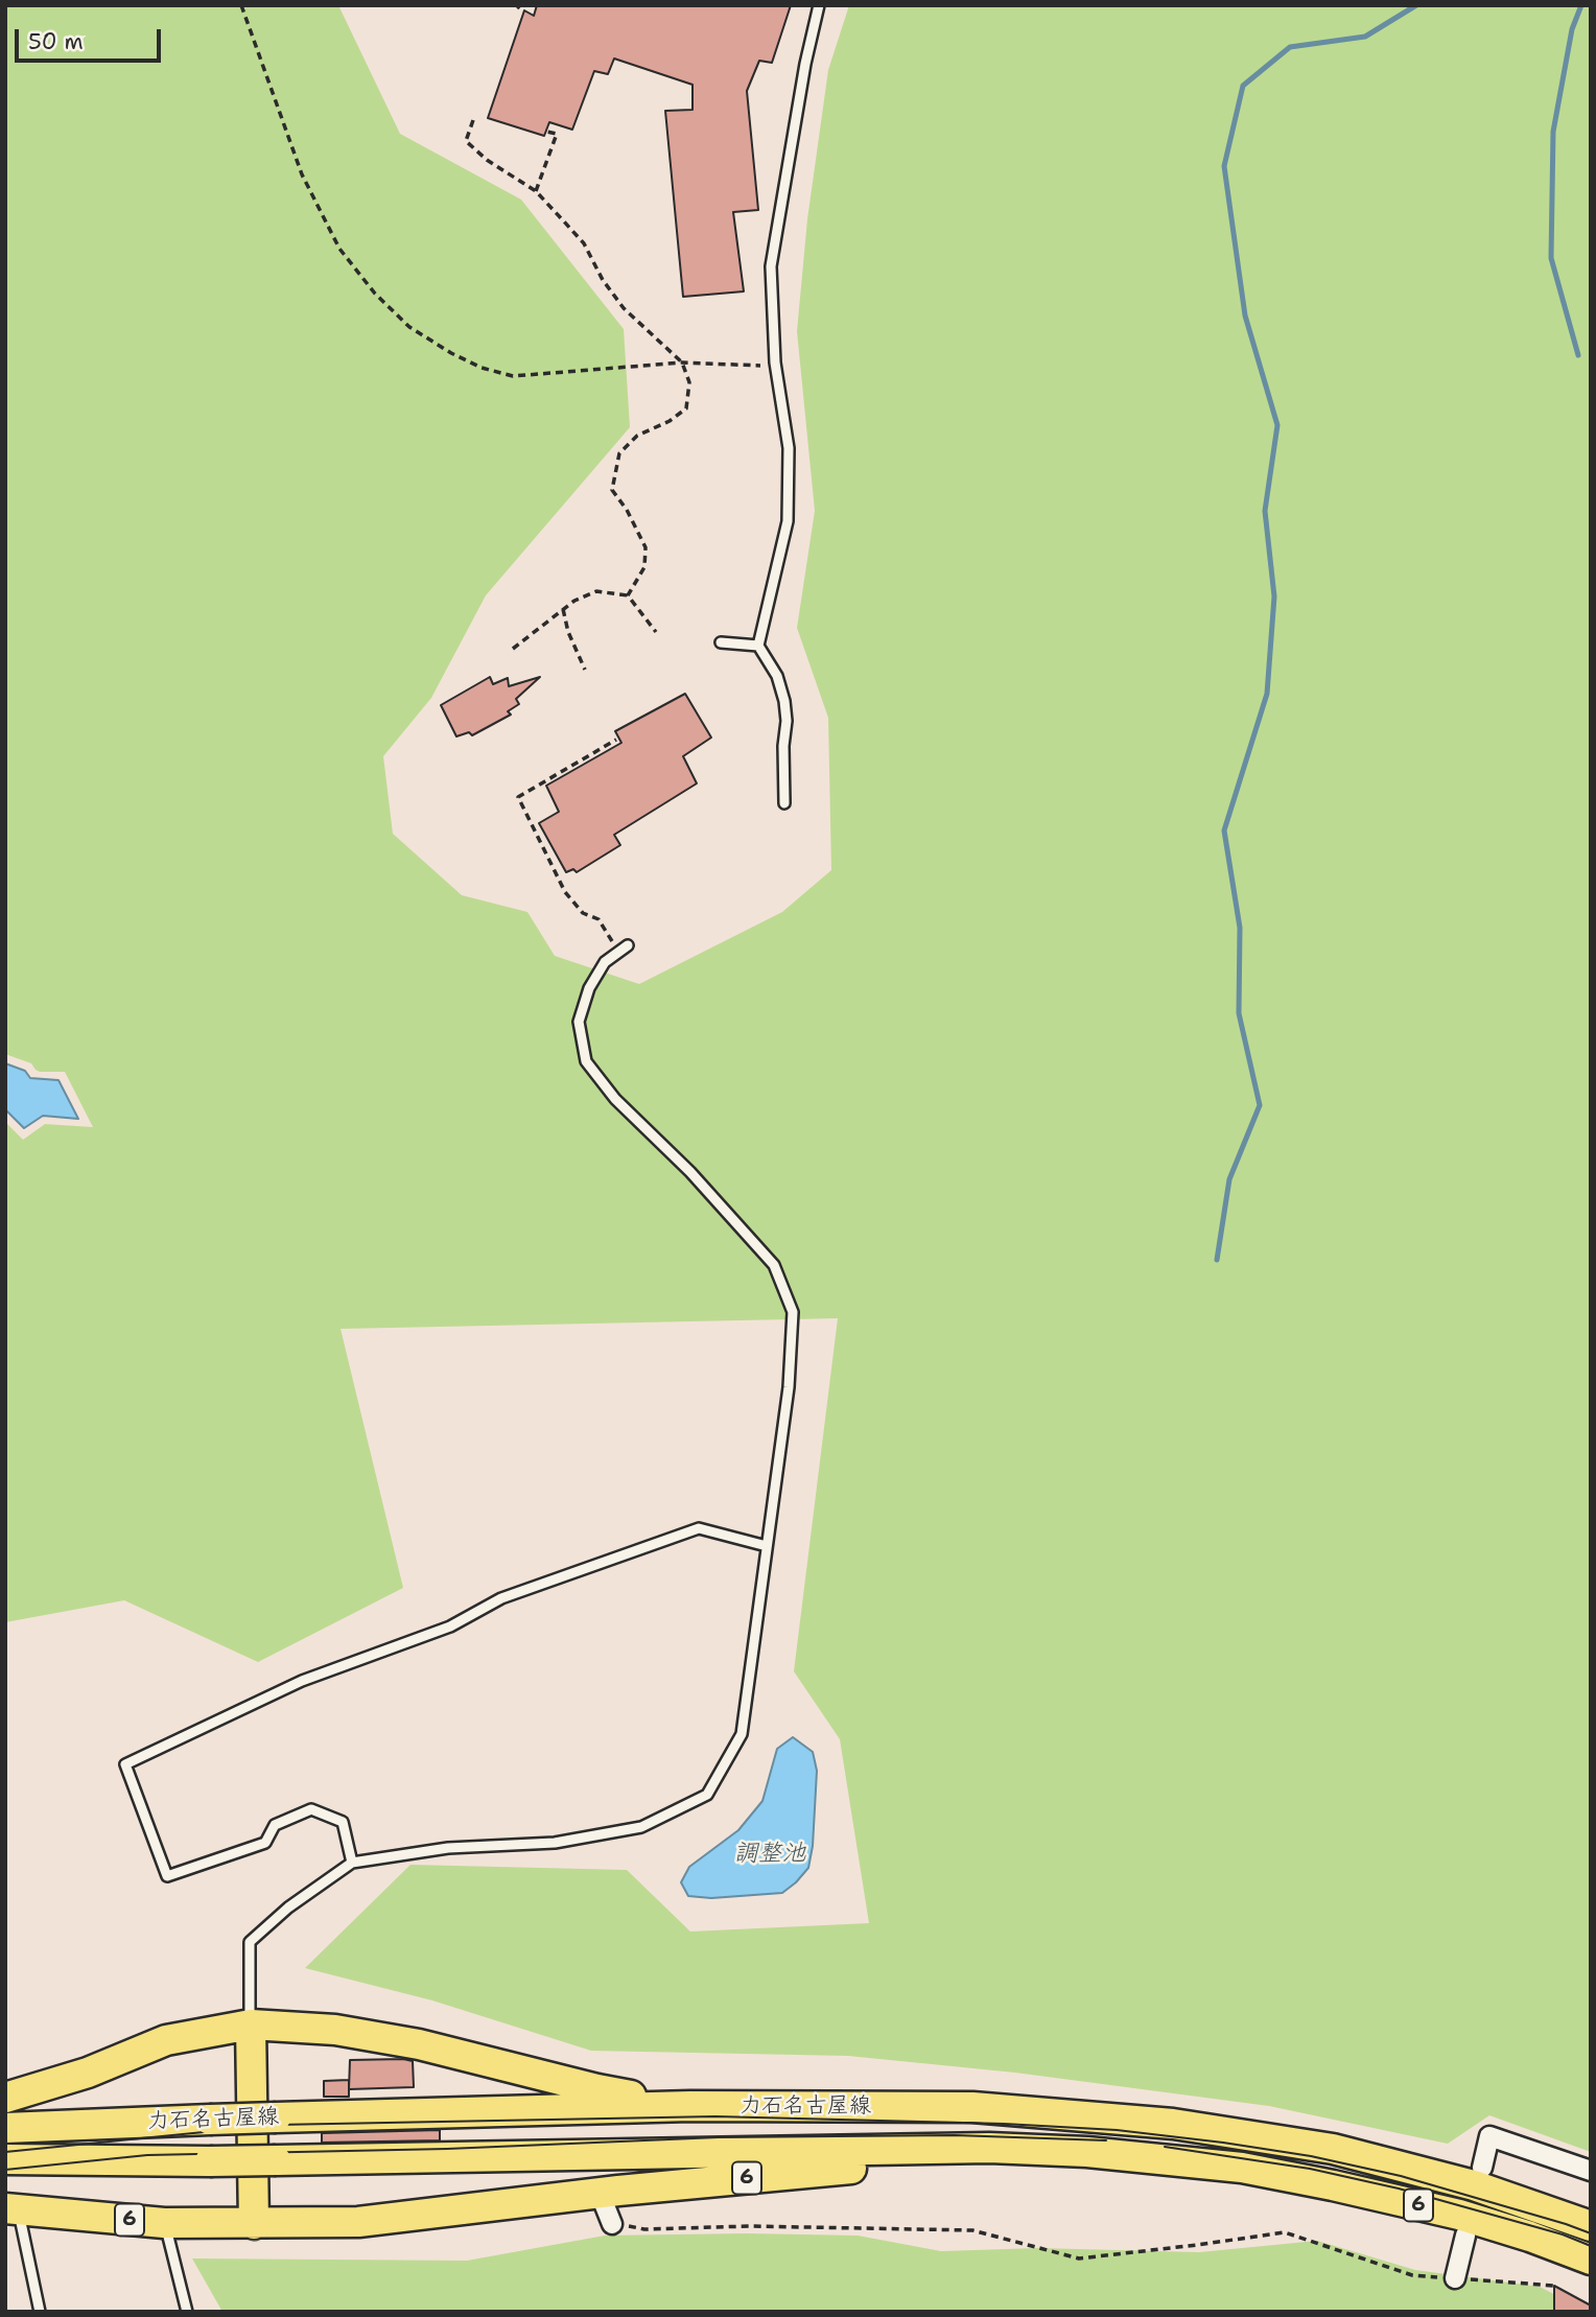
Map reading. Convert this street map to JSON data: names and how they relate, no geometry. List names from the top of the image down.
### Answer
{
  "streets": {
    "main road": ["力石名古屋線", "6"]
  },
  "crossings": [
    ["力石名古屋線", "6"]
  ],
  "water": ["調整池"],
  "scale_bar": "50 m"
}
